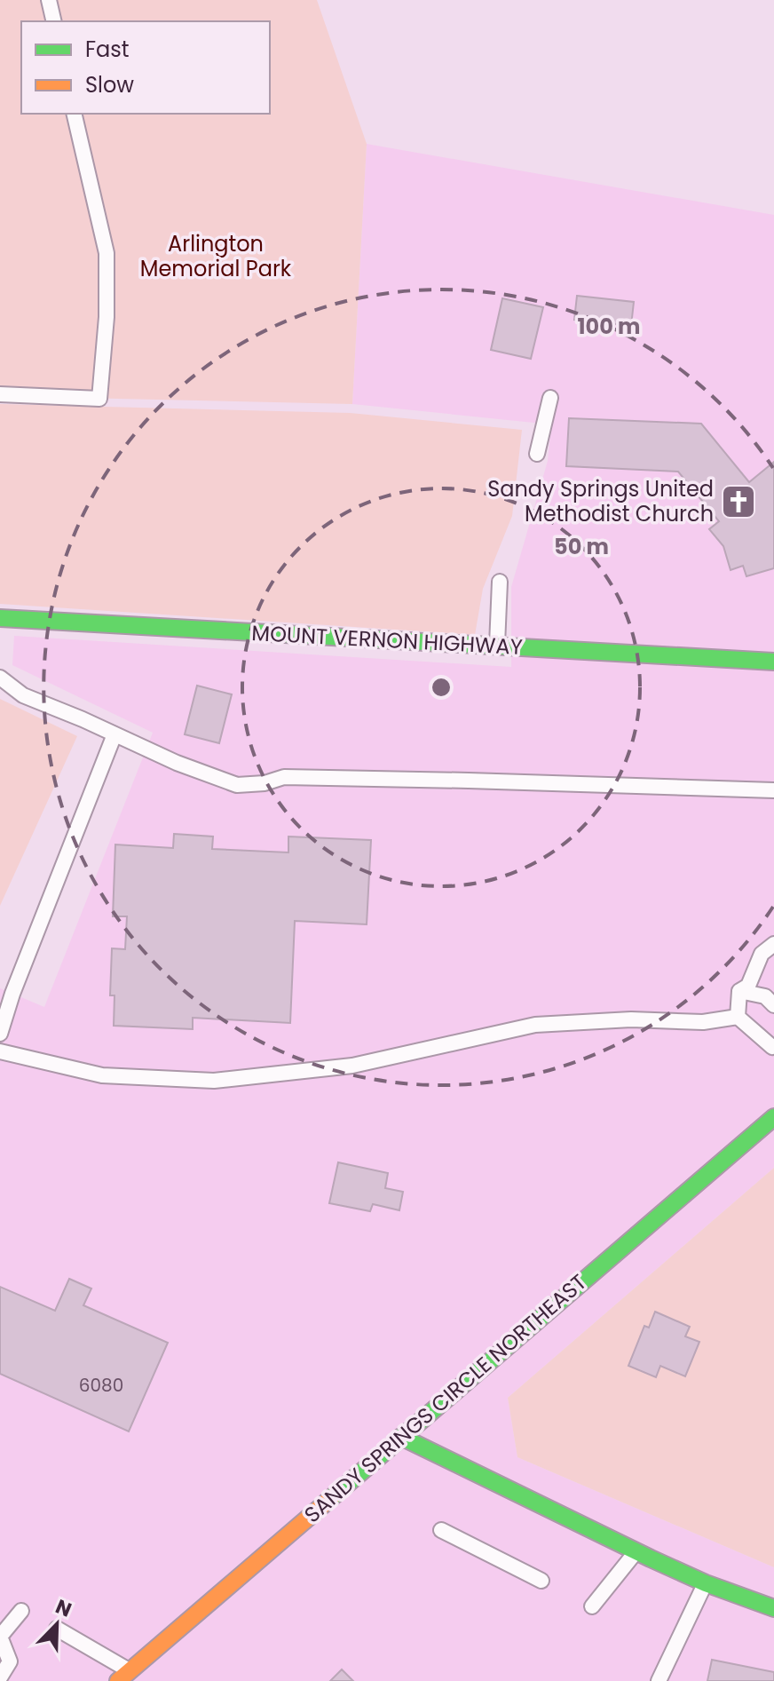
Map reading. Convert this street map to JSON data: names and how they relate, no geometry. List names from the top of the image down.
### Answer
{
  "streets": {
    "street": ["MOUNT VERNON HIGHWAY", "SANDY SPRINGS CIRCLE NORTHEAST"]
  },
  "parks": ["Arlington Memorial Park"],
  "places": {
    "church": ["Sandy Springs United Methodist Church"]
  },
  "house_numbers": ["6080"],
  "legend": ["Fast", "Slow"],
  "north": "top right",
  "rings": ["100 m", "50 m"]
}
